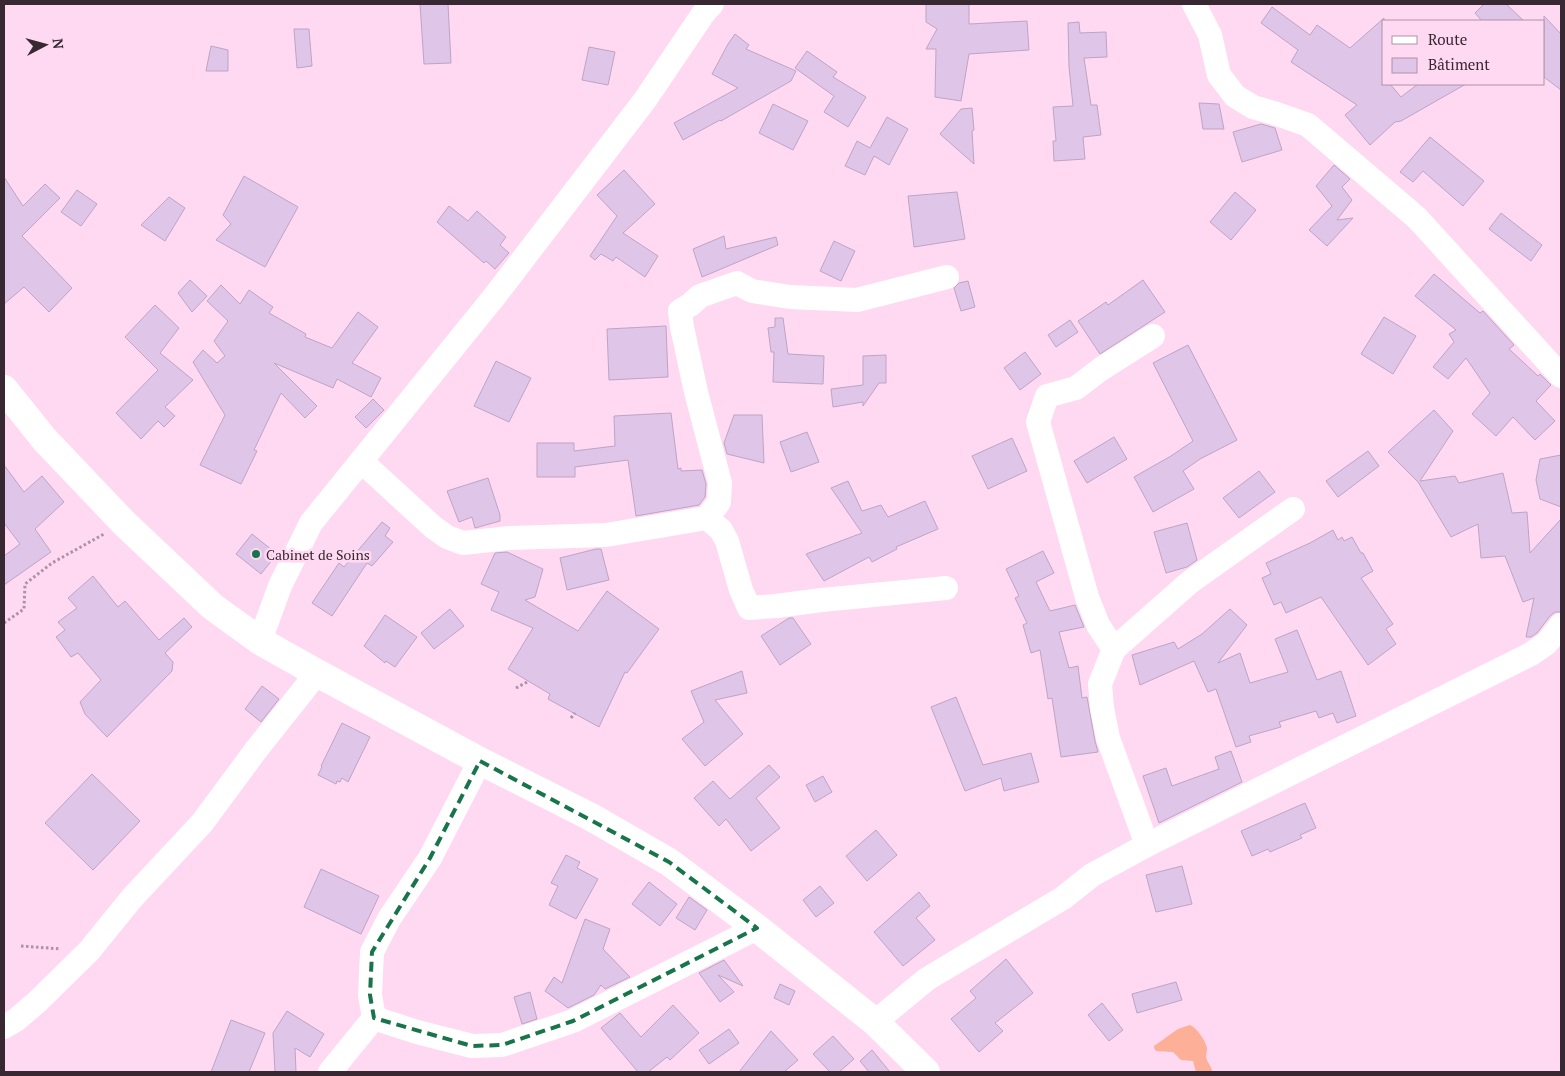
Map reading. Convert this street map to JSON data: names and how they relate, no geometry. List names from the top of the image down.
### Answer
{
  "places": ["Cabinet de Soins"],
  "legend": ["Route", "Bâtiment"],
  "north": "right"
}
